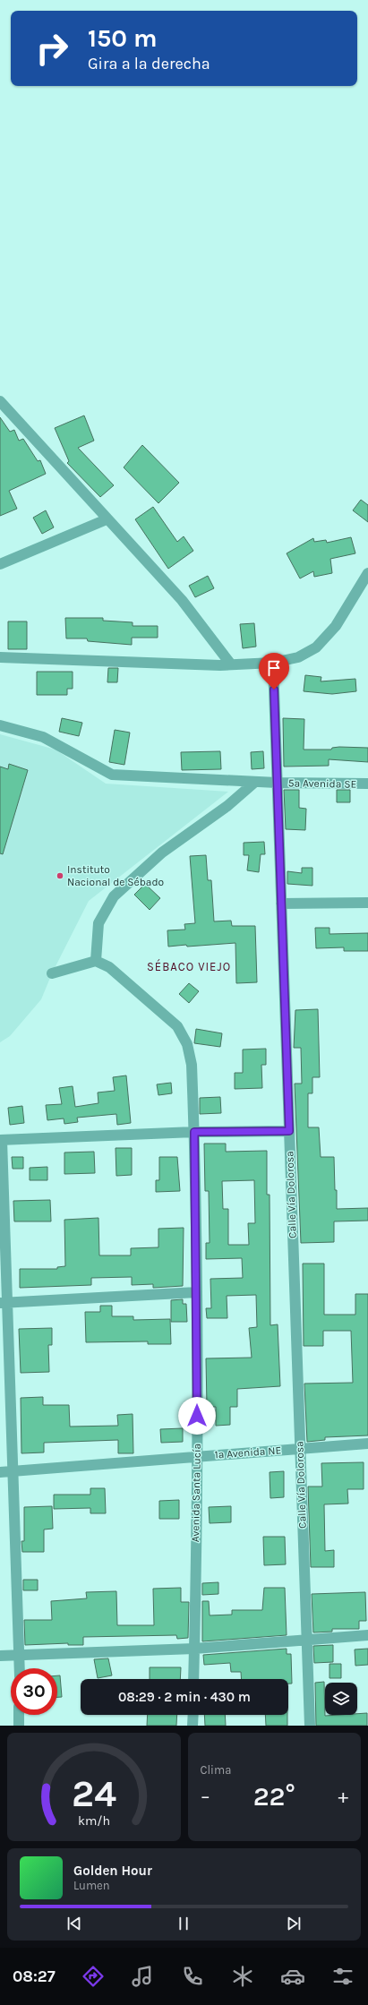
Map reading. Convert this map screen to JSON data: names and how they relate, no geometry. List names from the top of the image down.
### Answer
{
  "streets": {
    "street": [
      "5a Avenida SE",
      "Calle Vía Dolorosa",
      "1a Avenida NE",
      "Avenida Santa Lucía"
    ]
  },
  "crossings": [
    ["5a Avenida SE", "Calle Vía Dolorosa"],
    ["Calle Vía Dolorosa", "1a Avenida NE"],
    ["1a Avenida NE", "Avenida Santa Lucía"]
  ],
  "districts": ["SÉBACO VIEJO"],
  "places": ["Instituto Nacional de Sébado"],
  "page": {
    "turn": ["150 m", "Gira a la derecha"],
    "limit": "30",
    "trip": "08:29 · 2 min · 430 m",
    "tile": "Clima",
    "heat": ["−", "22°", "+"],
    "song": ["Golden Hour", "Lumen"],
    "tabs": "08:27",
    "gauge": ["24", "km/h"]
  }
}
